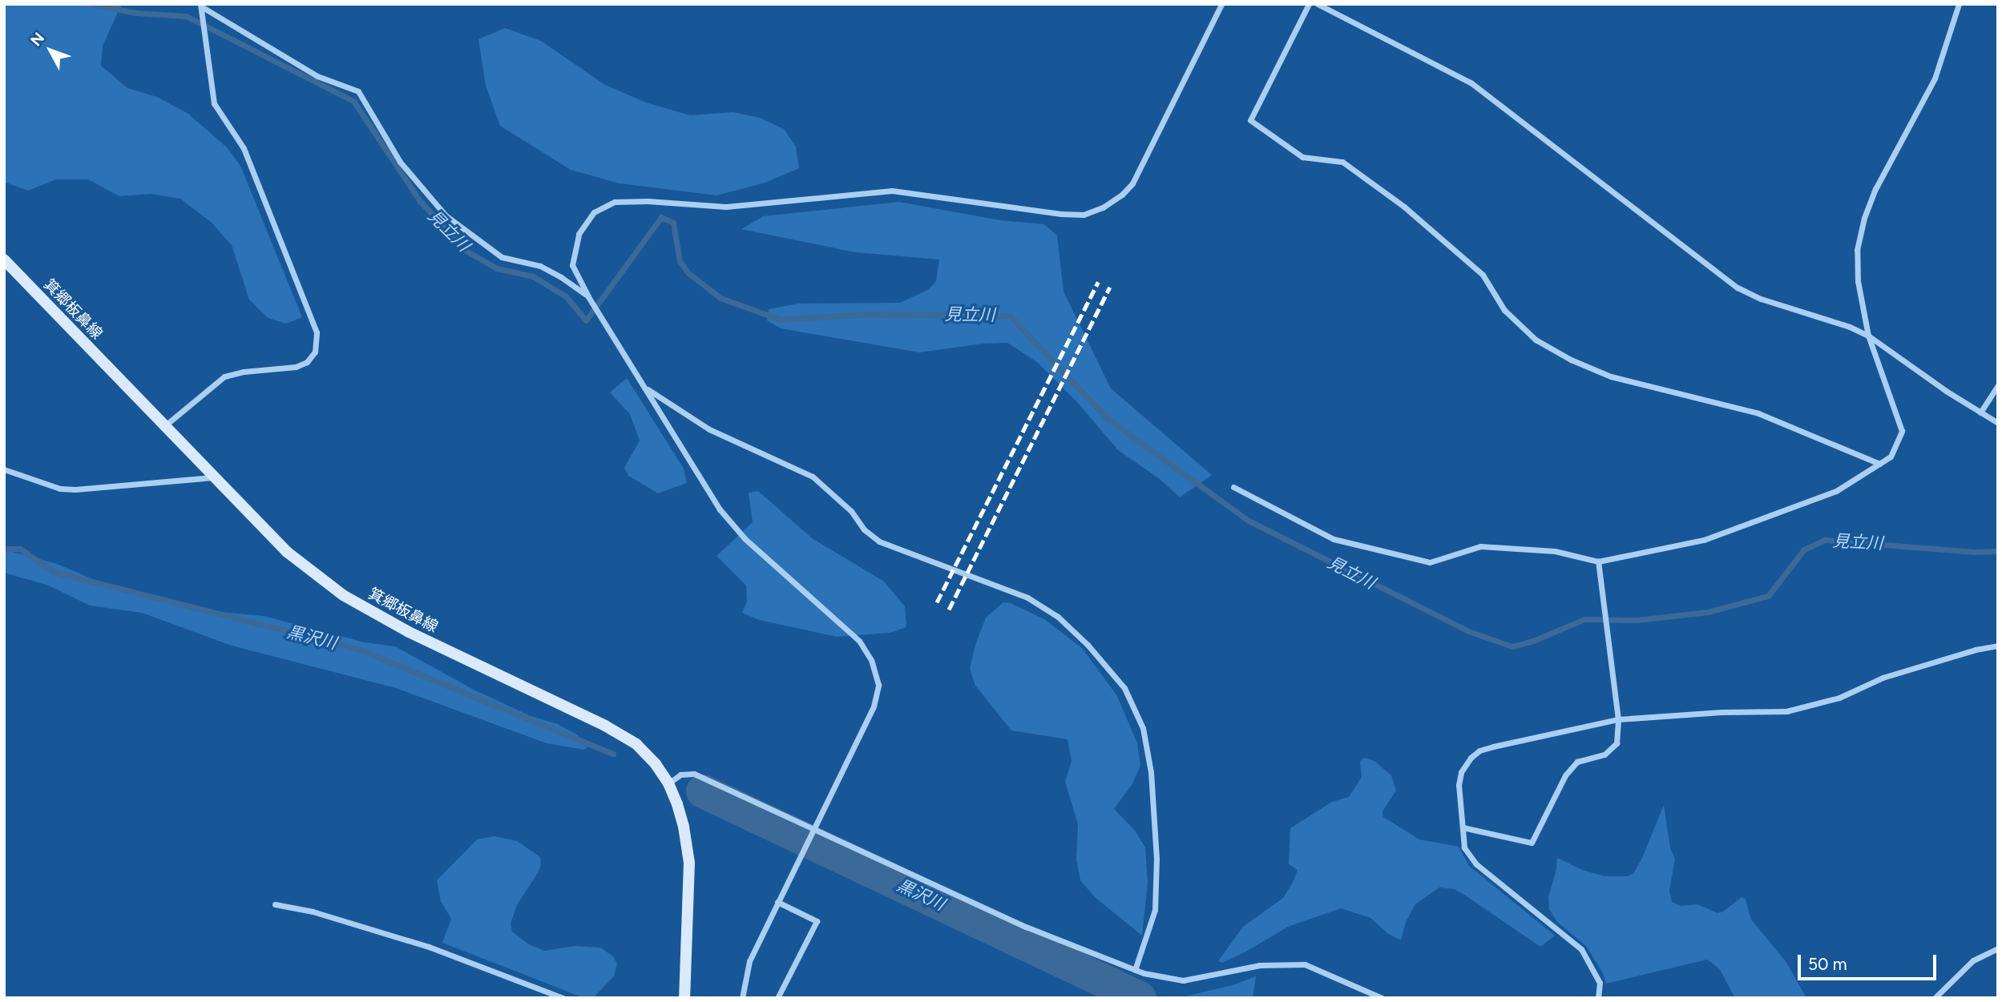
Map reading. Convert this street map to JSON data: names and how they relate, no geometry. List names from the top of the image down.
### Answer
{
  "streets": {
    "main road": ["箕郷板鼻線"]
  },
  "water": ["見立川", "黒沢川"],
  "scale_bar": "50 m",
  "north": "top left"
}
